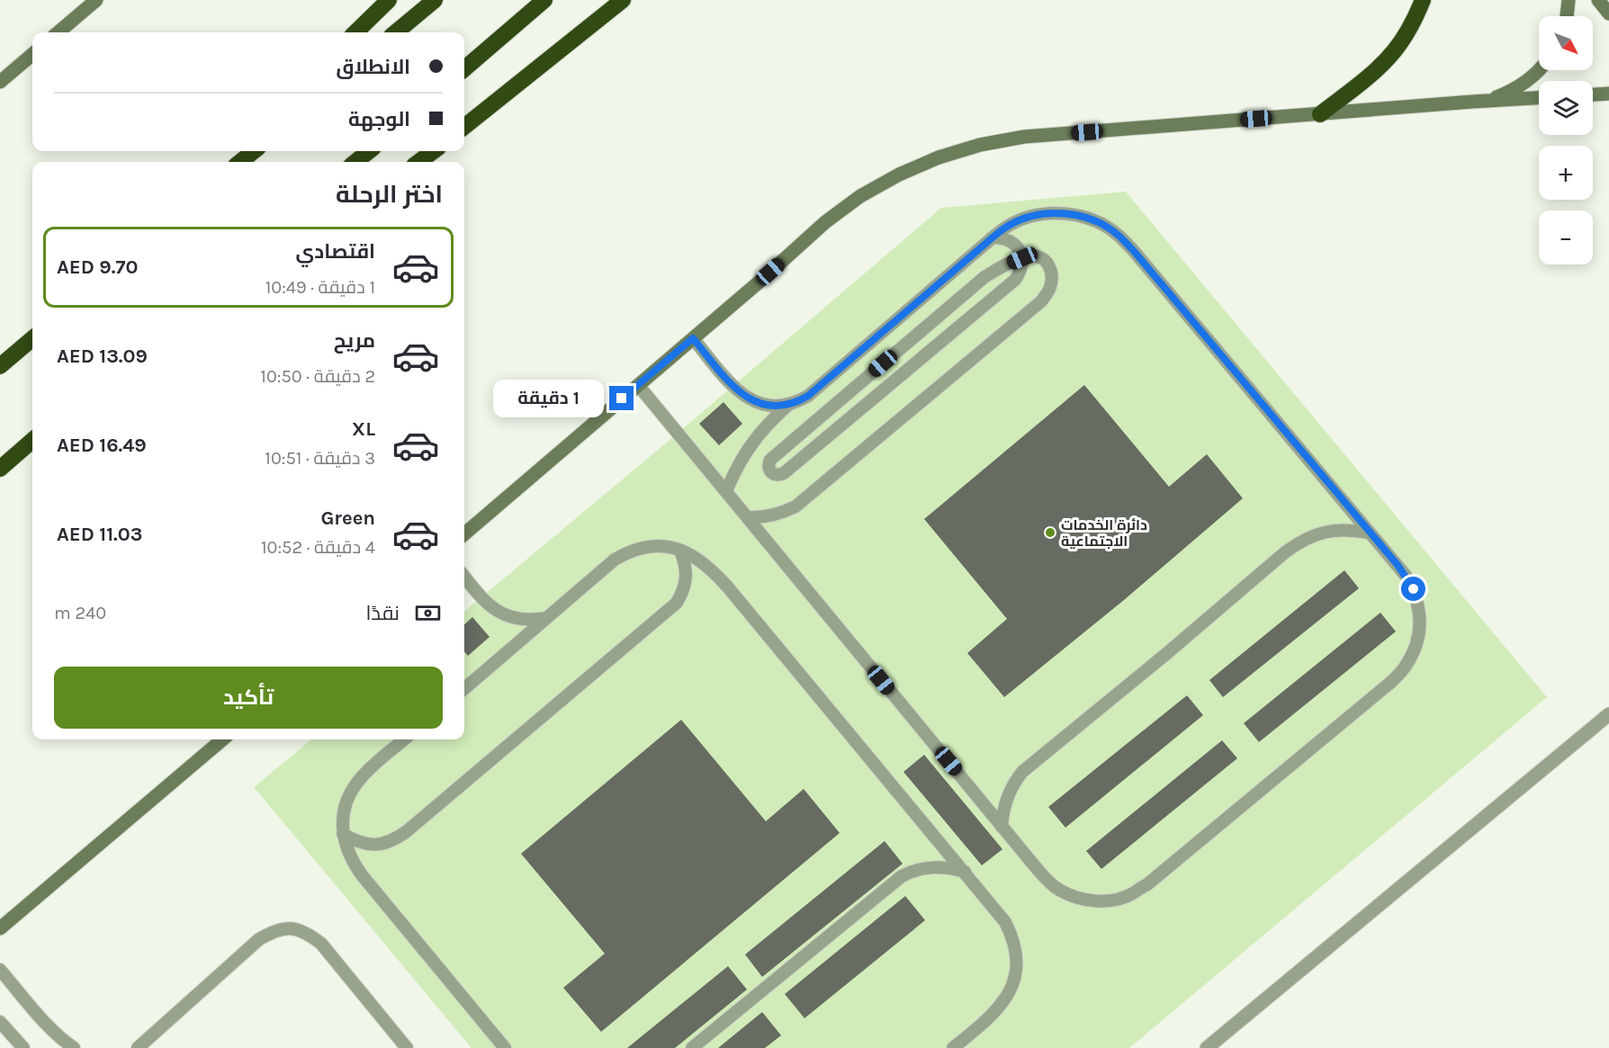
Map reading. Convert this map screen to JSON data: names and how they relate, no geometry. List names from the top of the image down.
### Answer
{
  "places": ["دائرة الخدمات الاجتماعية"],
  "north": "bottom right",
  "page": {
    "map_buttons": ["+", "−"],
    "banner": ["الانطلاق", "الوجهة"],
    "heading": "اختر الرحلة",
    "list": [
      {
        "name": "اقتصادي",
        "note": "1 دقيقة · 10:49",
        "value": "AED 9.70"
      },
      {
        "name": "مريح",
        "note": "2 دقيقة · 10:50",
        "value": "AED 13.09"
      },
      {
        "name": "XL",
        "note": "3 دقيقة · 10:51",
        "value": "AED 16.49"
      },
      {
        "name": "Green",
        "note": "4 دقيقة · 10:52",
        "value": "AED 11.03"
      }
    ],
    "bubble": "1 دقيقة",
    "pay": ["نقدًا", "240 m"],
    "buttons": "تأكيد"
  }
}
